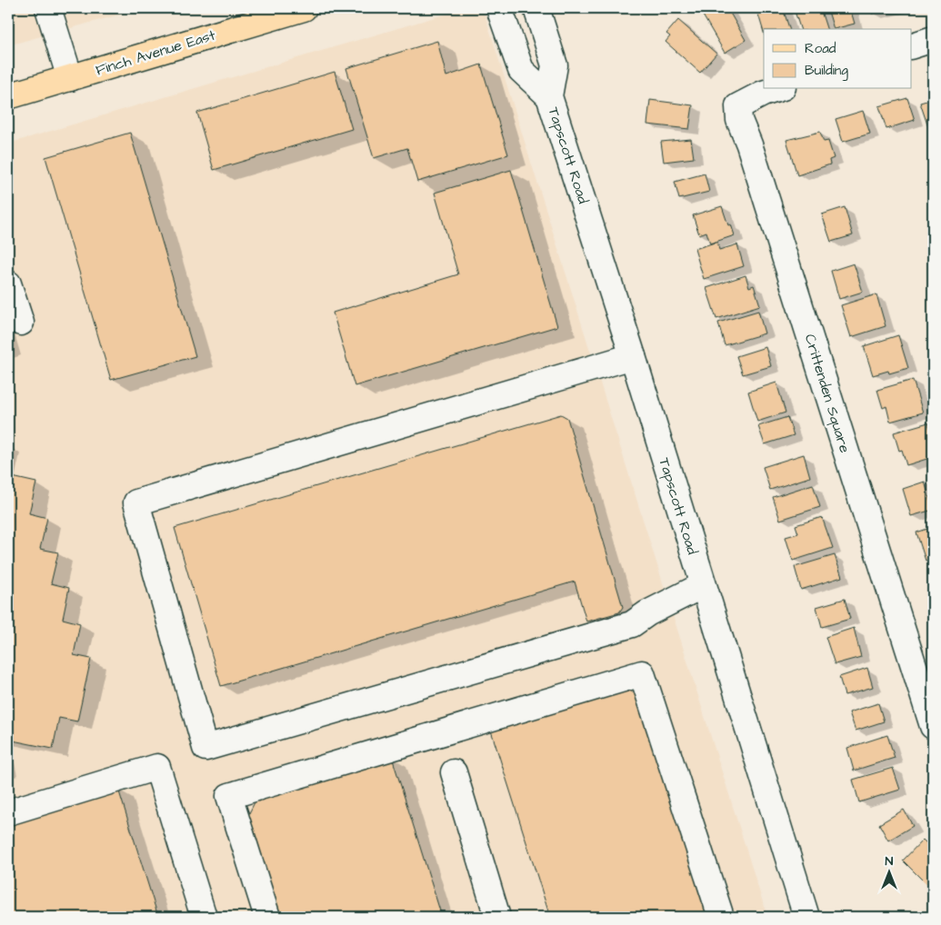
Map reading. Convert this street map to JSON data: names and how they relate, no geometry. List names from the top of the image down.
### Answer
{
  "streets": {
    "main road": ["Finch Avenue East"],
    "street": ["Tapscott Road", "Crittenden Square"]
  },
  "legend": ["Road", "Building"],
  "north": "top"
}
